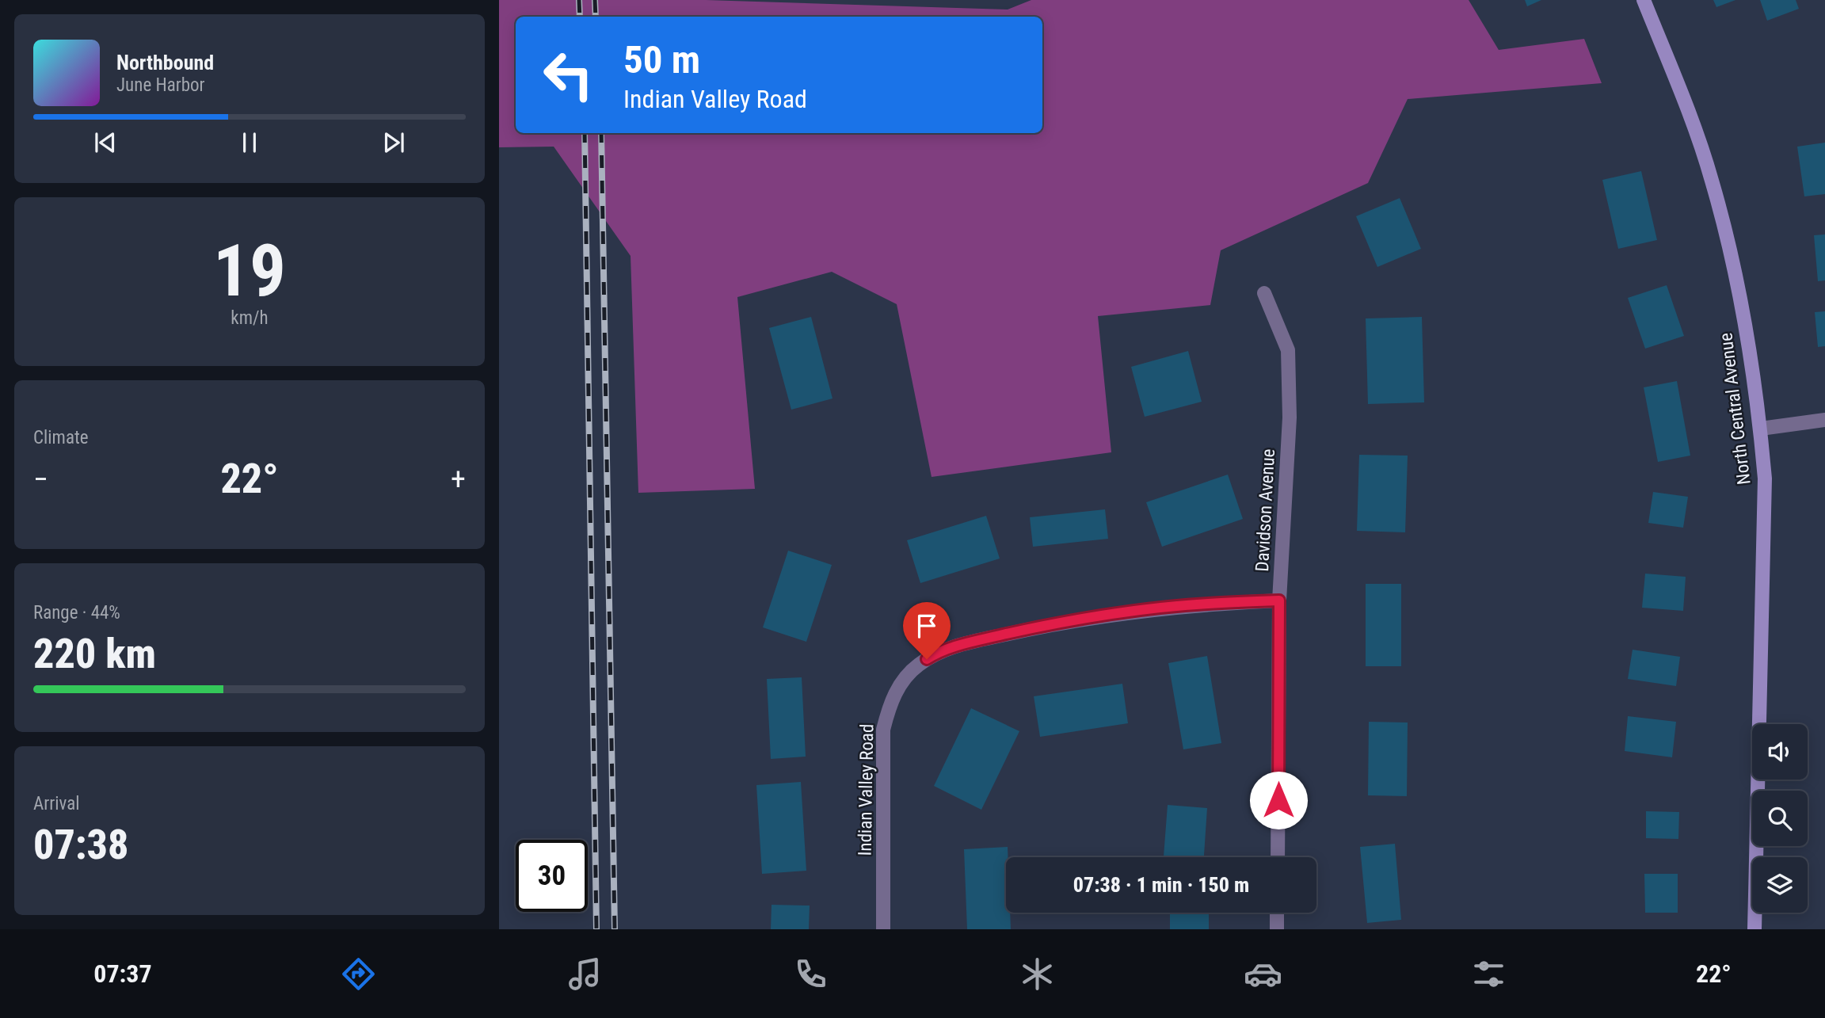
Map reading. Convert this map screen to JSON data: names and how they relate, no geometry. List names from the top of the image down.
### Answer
{
  "streets": {
    "main road": ["North Central Avenue"],
    "street": ["Davidson Avenue", "Indian Valley Road"]
  },
  "crossings": [
    ["Davidson Avenue", "Indian Valley Road"]
  ],
  "page": {
    "turn": ["50 m", "Indian Valley Road"],
    "song": ["Northbound", "June Harbor"],
    "tile": [
      ["19", "km/h"],
      "Climate",
      ["Range · 44%", "220 km"],
      ["Arrival", "07:38"]
    ],
    "heat": ["−", "22°", "+"],
    "limit": "30",
    "trip": "07:38 · 1 min · 150 m",
    "tabs": ["07:37", "22°"]
  }
}
